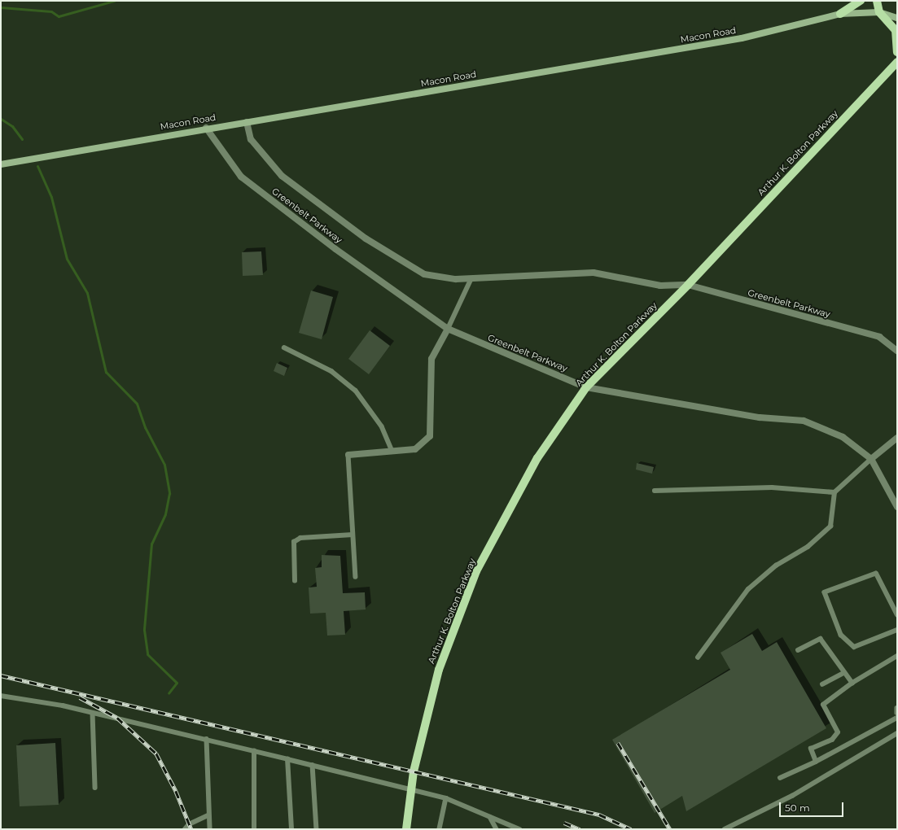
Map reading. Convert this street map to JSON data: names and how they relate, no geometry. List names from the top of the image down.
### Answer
{
  "streets": {
    "main road": ["Macon Road", "Arthur K. Bolton Parkway"],
    "street": ["Greenbelt Parkway"]
  },
  "crossings": [
    ["Macon Road", "Greenbelt Parkway"],
    ["Arthur K. Bolton Parkway", "Greenbelt Parkway"]
  ],
  "scale_bar": "50 m"
}
